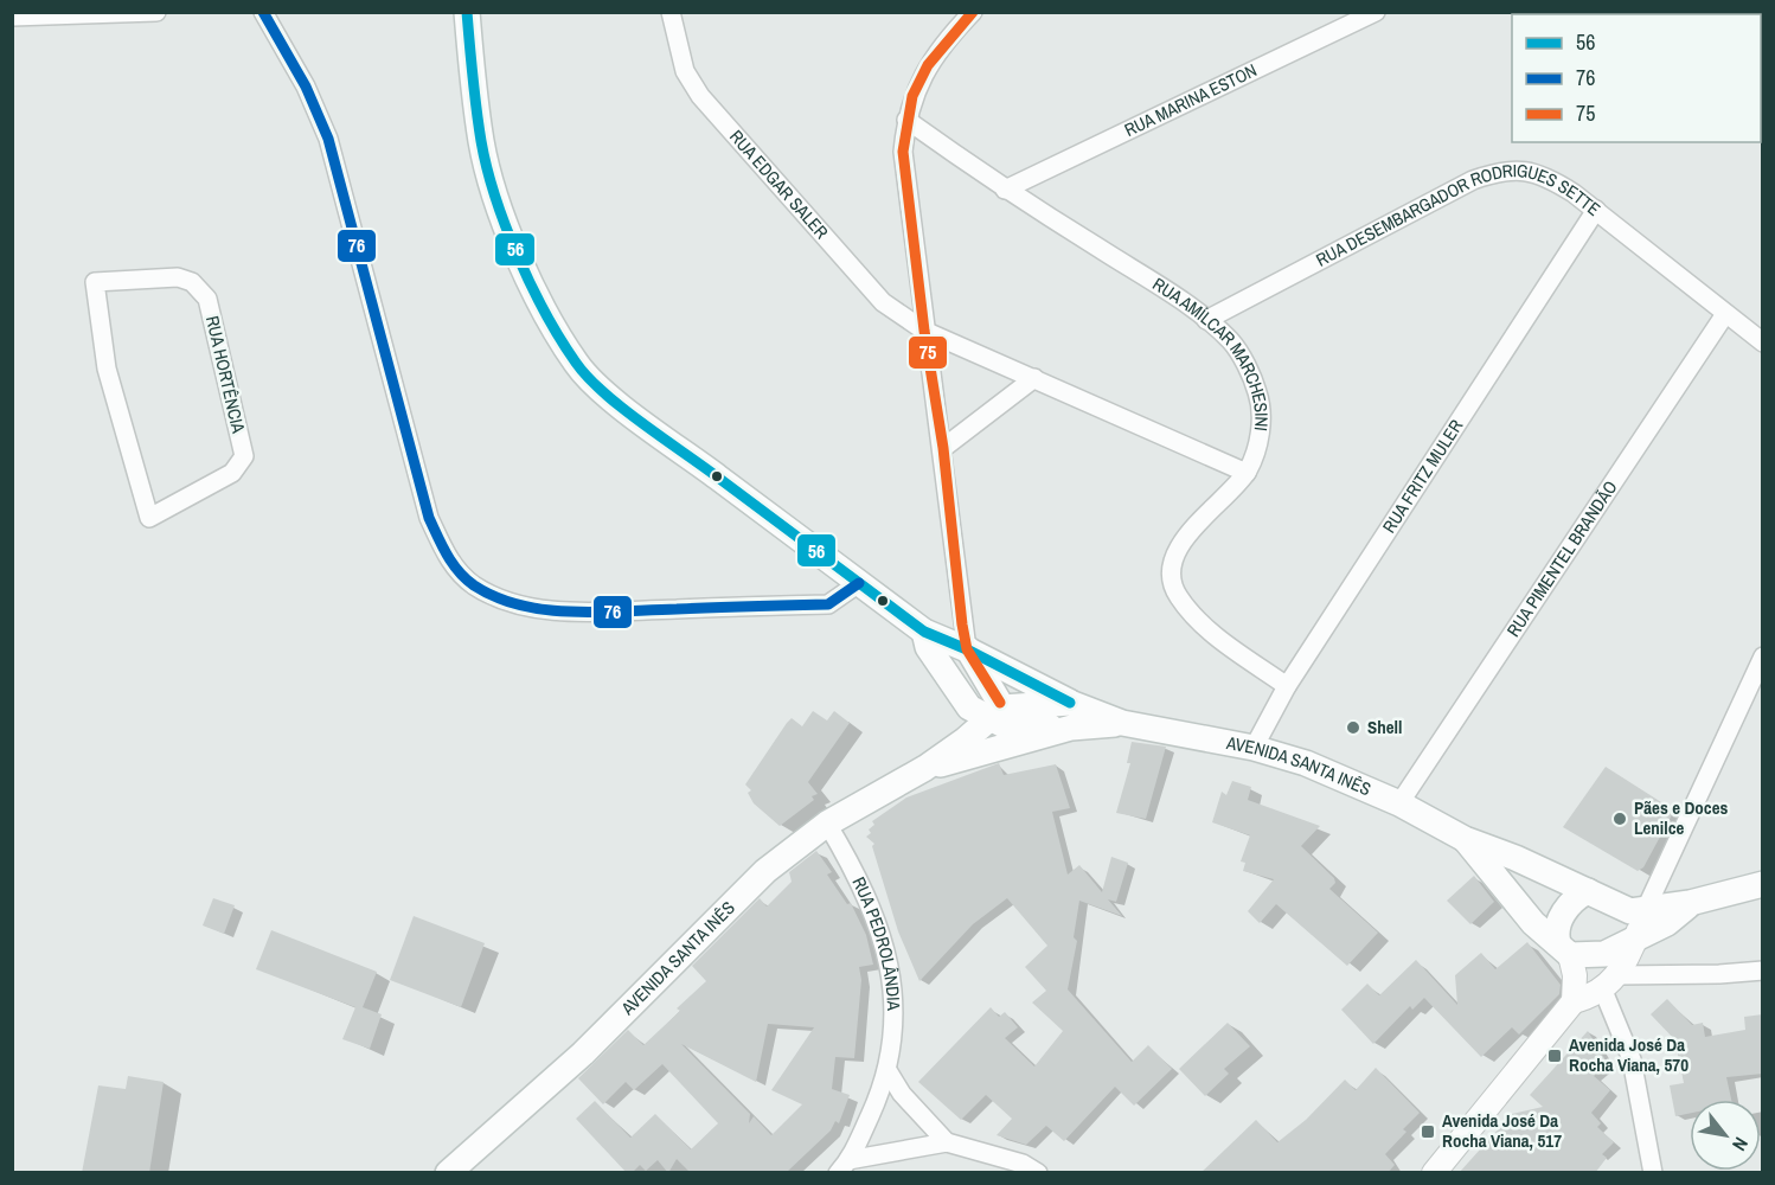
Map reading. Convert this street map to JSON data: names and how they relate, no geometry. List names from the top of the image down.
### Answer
{
  "streets": {
    "main road": ["AVENIDA SANTA INÊS"],
    "street": [
      "RUA MARINA ESTON",
      "RUA EDGAR SALER",
      "RUA DESEMBARGADOR RODRIGUES SETTE",
      "RUA AMÍLCAR MARCHESINI",
      "RUA HORTÊNCIA",
      "RUA FRITZ MULER",
      "RUA PIMENTEL BRANDÃO",
      "RUA PEDROLÂNDIA"
    ]
  },
  "crossings": [
    ["RUA MARINA ESTON", "RUA AMÍLCAR MARCHESINI"],
    ["RUA EDGAR SALER", "RUA AMÍLCAR MARCHESINI"],
    ["RUA DESEMBARGADOR RODRIGUES SETTE", "RUA AMÍLCAR MARCHESINI"],
    ["RUA DESEMBARGADOR RODRIGUES SETTE", "RUA FRITZ MULER"],
    ["RUA DESEMBARGADOR RODRIGUES SETTE", "RUA PIMENTEL BRANDÃO"],
    ["RUA AMÍLCAR MARCHESINI", "RUA FRITZ MULER"],
    ["RUA FRITZ MULER", "AVENIDA SANTA INÊS"],
    ["RUA PIMENTEL BRANDÃO", "AVENIDA SANTA INÊS"],
    ["AVENIDA SANTA INÊS", "RUA PEDROLÂNDIA"]
  ],
  "places": {
    "other": ["Shell", "Pães e Doces Lenilce"],
    "transit": ["Avenida José Da Rocha Viana, 570", "Avenida José Da Rocha Viana, 517"]
  },
  "lines": ["transit line 56", "transit line 76", "transit line 75"],
  "legend": ["56", "76", "75"],
  "north": "bottom right"
}
